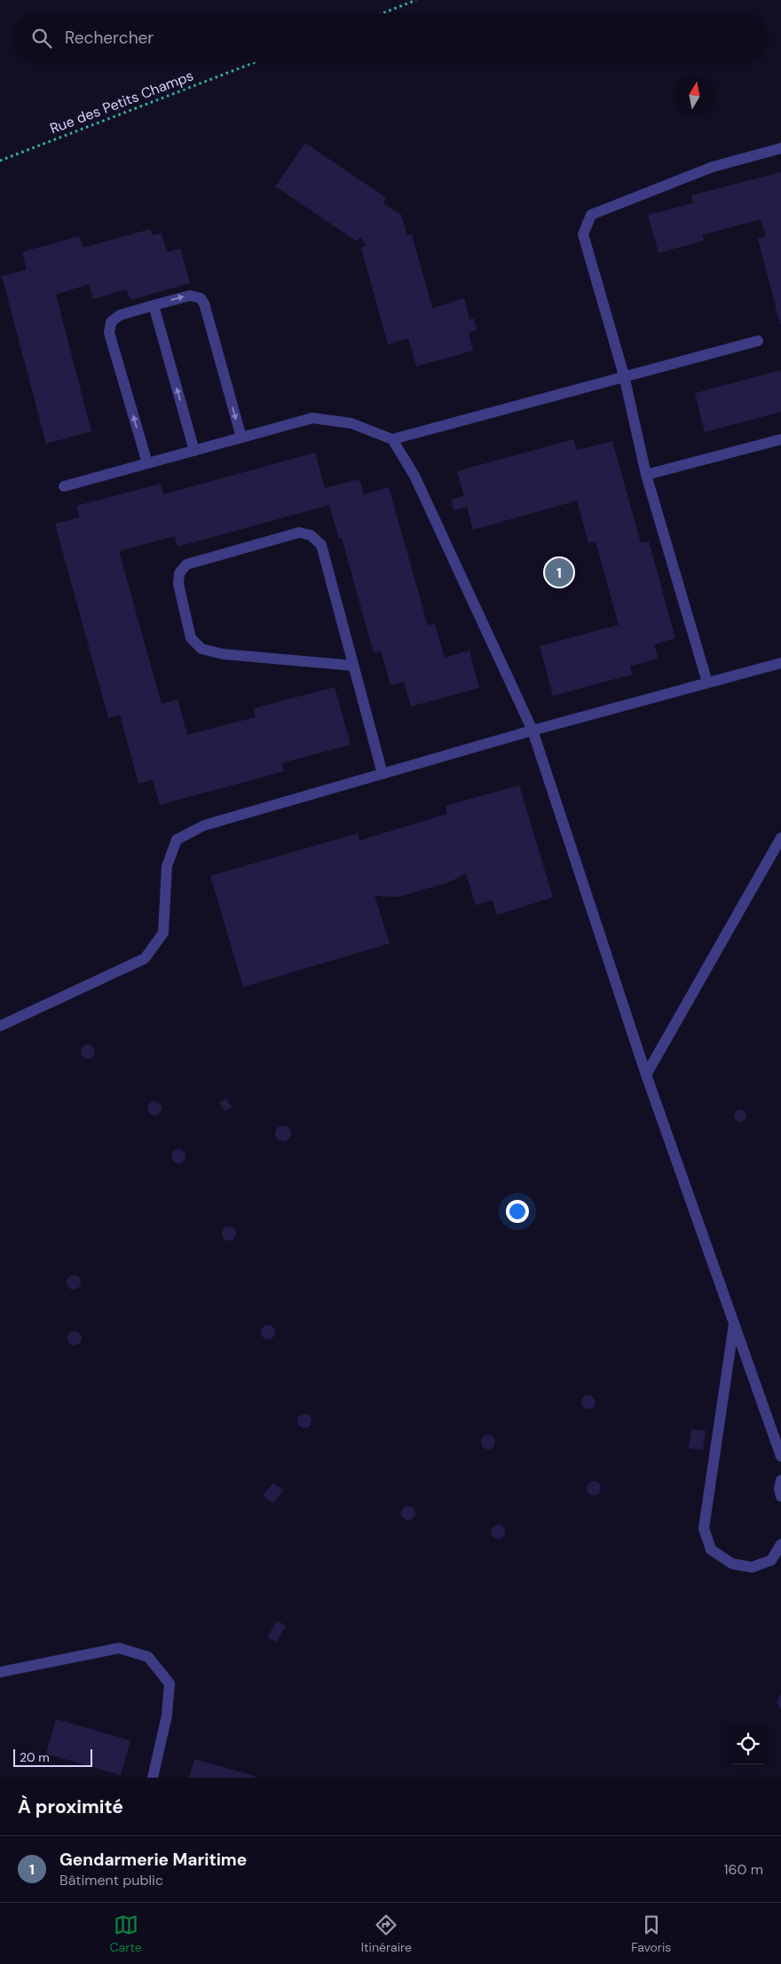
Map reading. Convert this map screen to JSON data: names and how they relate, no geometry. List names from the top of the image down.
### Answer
{
  "streets": {
    "path": ["Rue des Petits Champs"]
  },
  "scale_bar": "20 m",
  "north": "top",
  "page": {
    "search": "Rechercher",
    "pins": "1",
    "scale": "20 m",
    "heading": "À proximité",
    "list": [
      {
        "mark": "1",
        "name": "Gendarmerie Maritime",
        "note": "Bâtiment public",
        "value": "160 m"
      }
    ],
    "nav": ["Carte", "Itinéraire", "Favoris"]
  }
}
